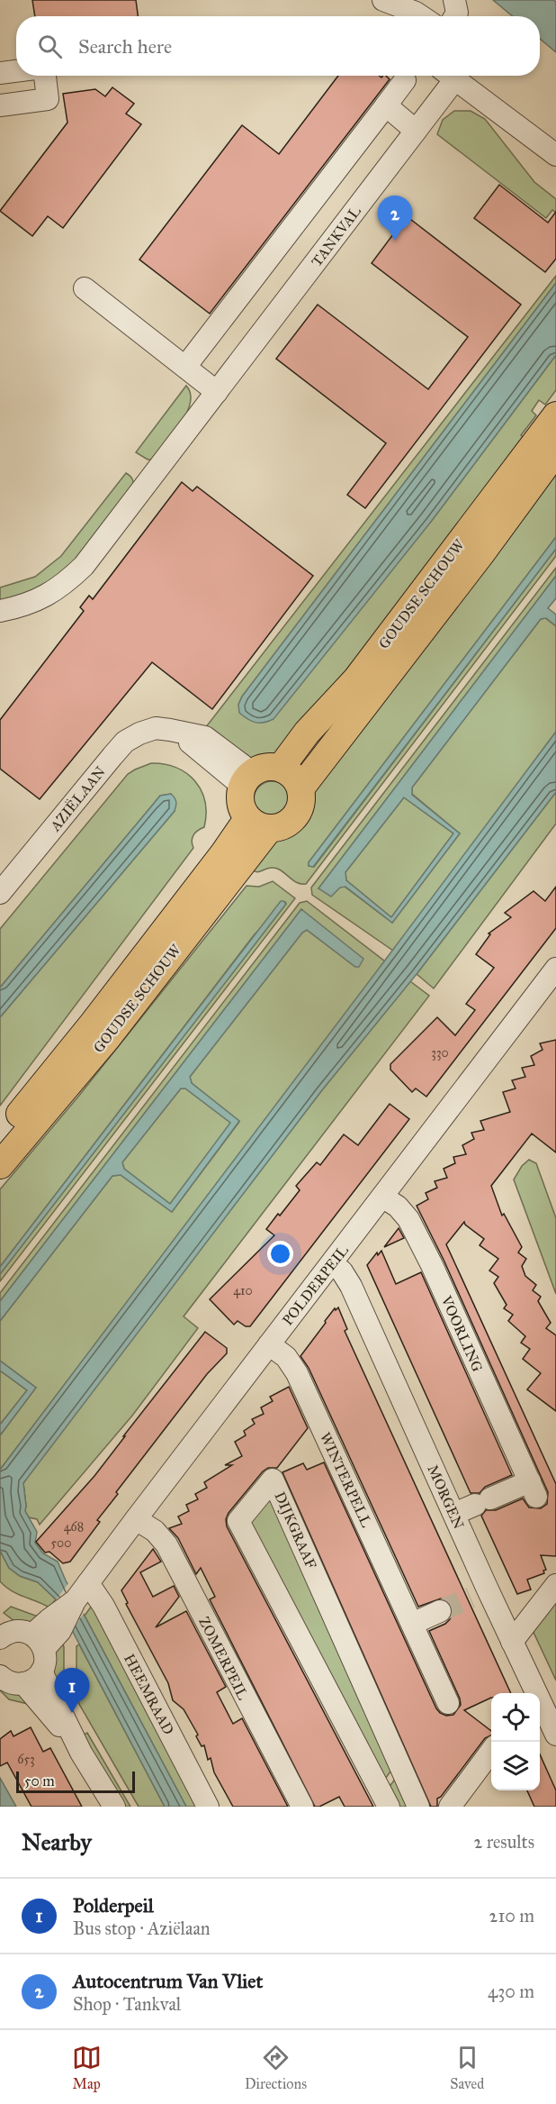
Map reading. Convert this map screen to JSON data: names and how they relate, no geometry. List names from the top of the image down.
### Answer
{
  "streets": {
    "main road": ["GOUDSE SCHOUW"],
    "street": [
      "TANKVAL",
      "AZIËLAAN",
      "POLDERPEIL",
      "VOORLING",
      "WINTERPELL",
      "MORGEN",
      "DIJKGRAAF",
      "ZOMERPEIL",
      "HEEMRAAD"
    ]
  },
  "crossings": [
    ["GOUDSE SCHOUW", "AZIËLAAN"],
    ["POLDERPEIL", "VOORLING"],
    ["POLDERPEIL", "WINTERPELL"],
    ["POLDERPEIL", "MORGEN"],
    ["POLDERPEIL", "ZOMERPEIL"],
    ["POLDERPEIL", "HEEMRAAD"],
    ["VOORLING", "MORGEN"]
  ],
  "house_numbers": [
    "330",
    "410",
    "468",
    "500",
    "653"
  ],
  "scale_bar": "50 m",
  "page": {
    "search": "Search here",
    "pins": ["2", "1"],
    "scale": "50 m",
    "heading": ["Nearby", "2 results"],
    "list": [
      {
        "mark": "1",
        "name": "Polderpeil",
        "note": "Bus stop · Aziëlaan",
        "value": "210 m"
      },
      {
        "mark": "2",
        "name": "Autocentrum Van Vliet",
        "note": "Shop · Tankval",
        "value": "430 m"
      }
    ],
    "nav": ["Map", "Directions", "Saved"]
  }
}
